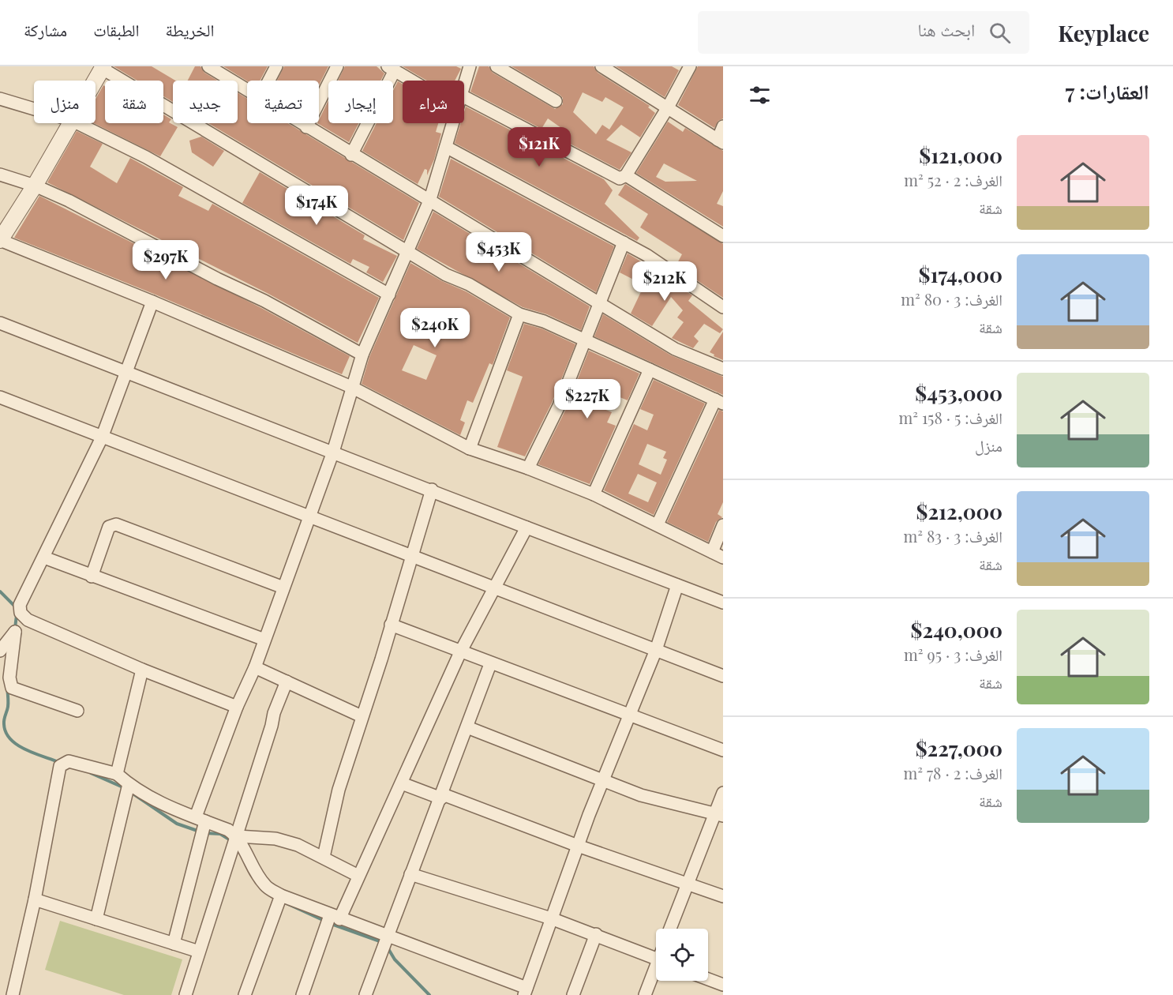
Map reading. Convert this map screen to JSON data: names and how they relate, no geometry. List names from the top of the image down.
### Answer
{
  "page": {
    "header": "Keyplace",
    "search": "ابحث هنا",
    "nav": ["الخريطة", "الطبقات", "مشاركة"],
    "heading": "العقارات: 7",
    "chip": [
      "شراء",
      "إيجار",
      "تصفية",
      "جديد",
      "شقة",
      "منزل"
    ],
    "list": [
      {
        "name": "$121,000",
        "note": "الغرف: 2 · 52 m² · شقة"
      },
      {
        "name": "$174,000",
        "note": "الغرف: 3 · 80 m² · شقة"
      },
      {
        "name": "$453,000",
        "note": "الغرف: 5 · 158 m² · منزل"
      },
      {
        "name": "$212,000",
        "note": "الغرف: 3 · 83 m² · شقة"
      },
      {
        "name": "$240,000",
        "note": "الغرف: 3 · 95 m² · شقة"
      },
      {
        "name": "$227,000",
        "note": "الغرف: 2 · 78 m² · شقة"
      }
    ],
    "price": [
      "$121K",
      "$174K",
      "$453K",
      "$297K",
      "$212K",
      "$240K",
      "$227K"
    ]
  }
}
